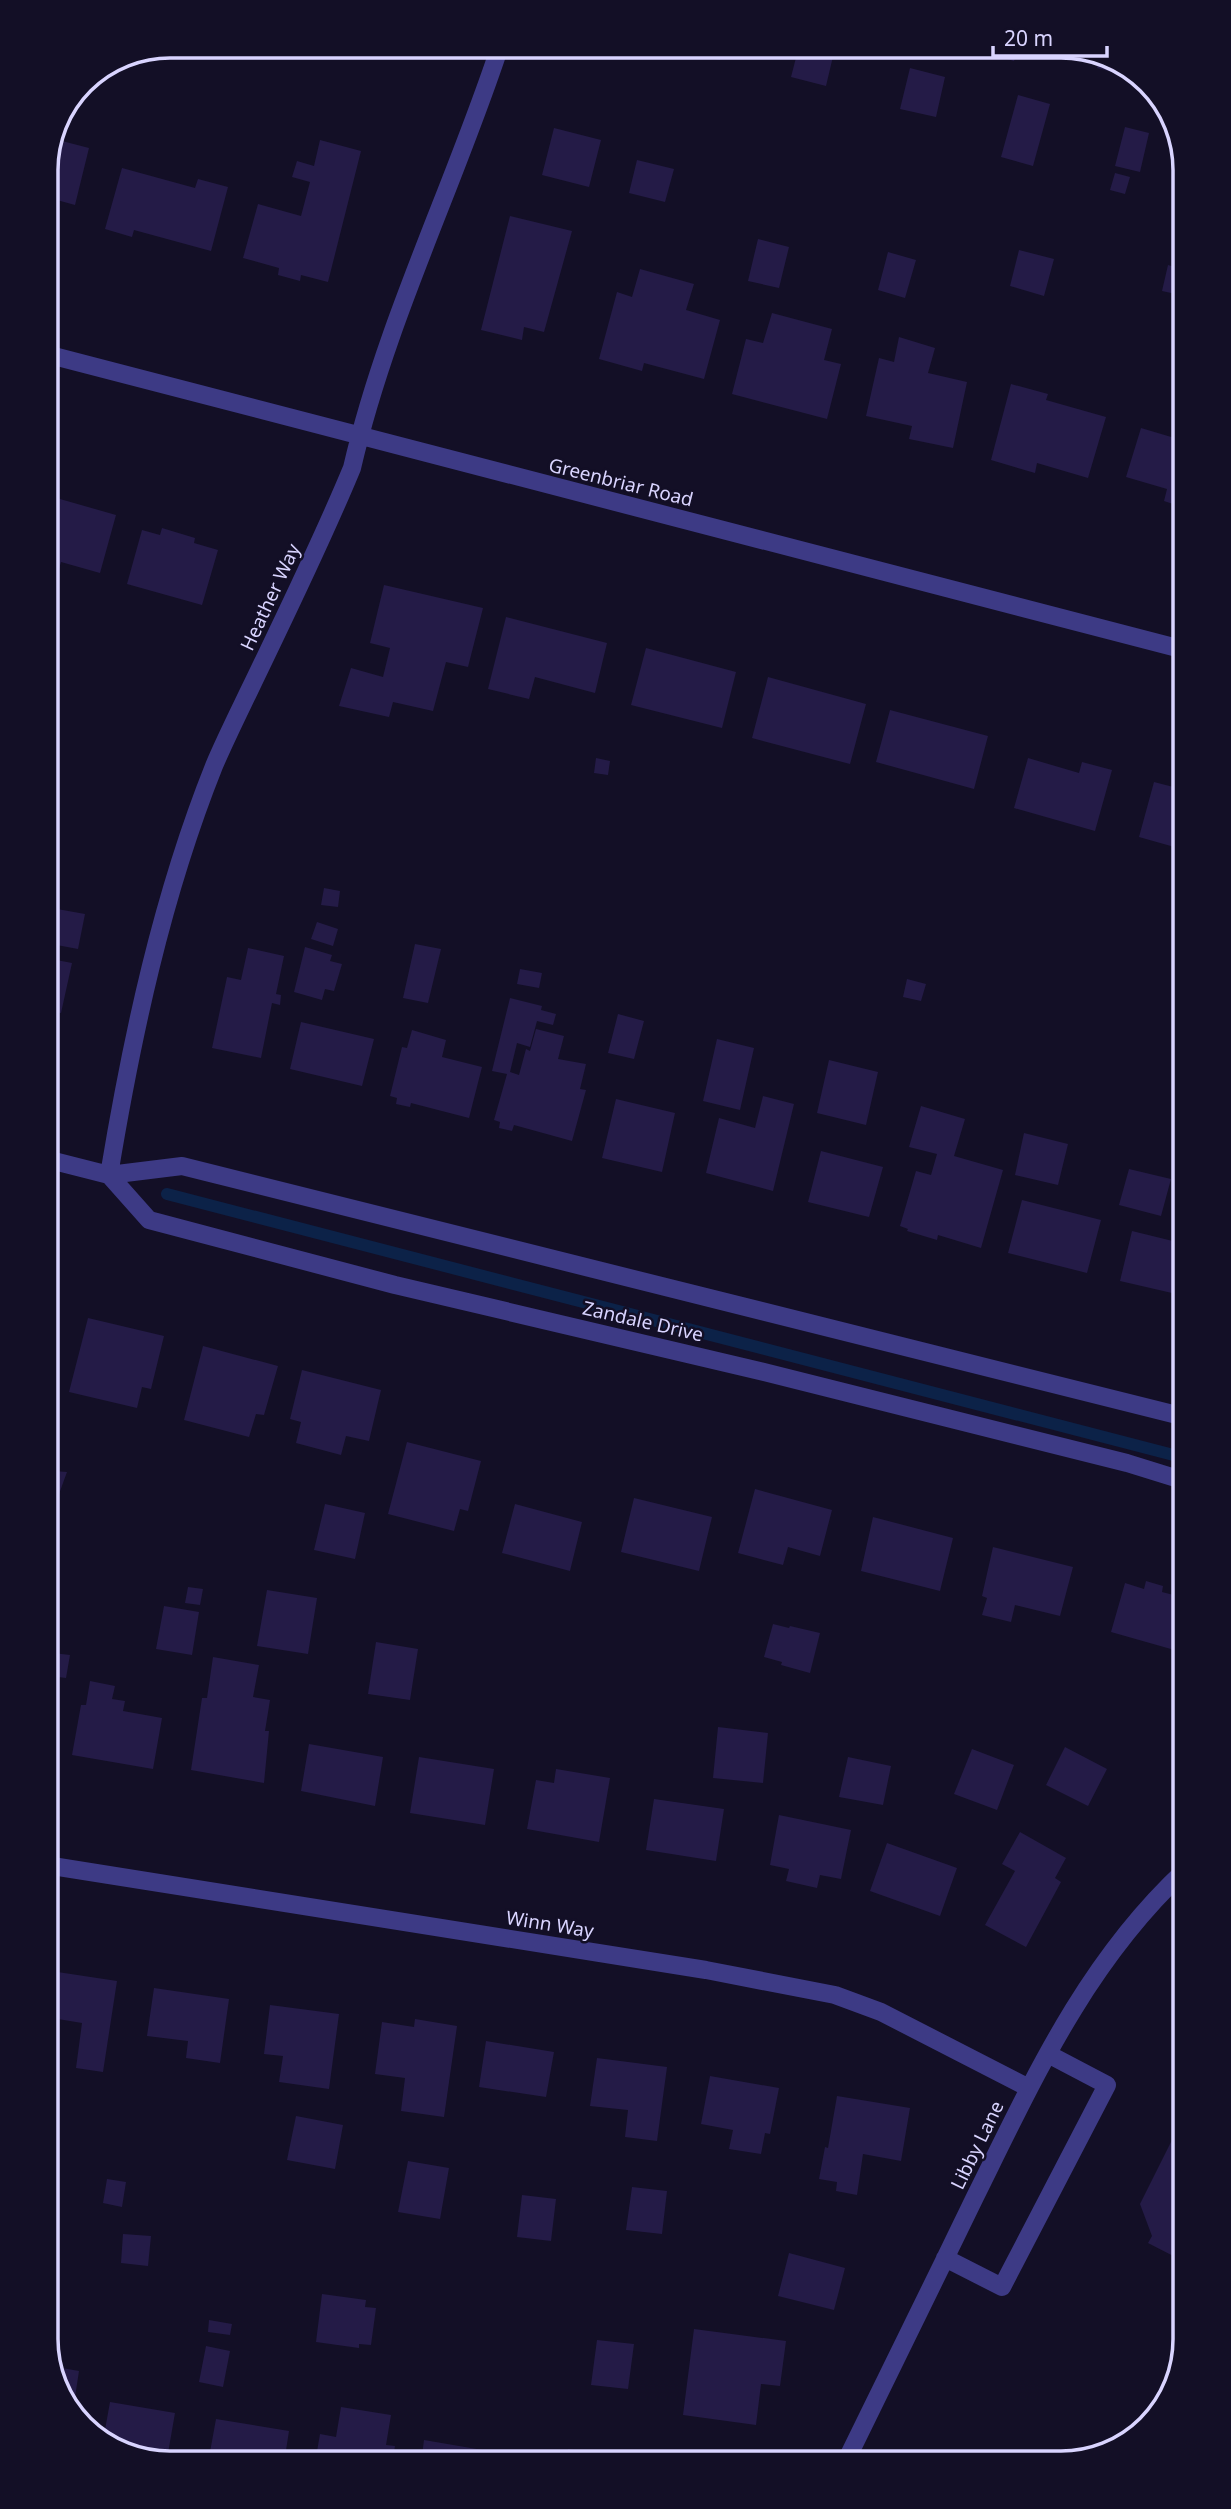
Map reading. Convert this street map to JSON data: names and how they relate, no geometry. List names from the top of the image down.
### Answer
{
  "streets": {
    "street": [
      "Greenbriar Road",
      "Heather Way",
      "Zandale Drive",
      "Winn Way",
      "Libby Lane"
    ]
  },
  "crossings": [
    ["Greenbriar Road", "Heather Way"],
    ["Heather Way", "Zandale Drive"],
    ["Winn Way", "Libby Lane"]
  ],
  "scale_bar": "20 m"
}
